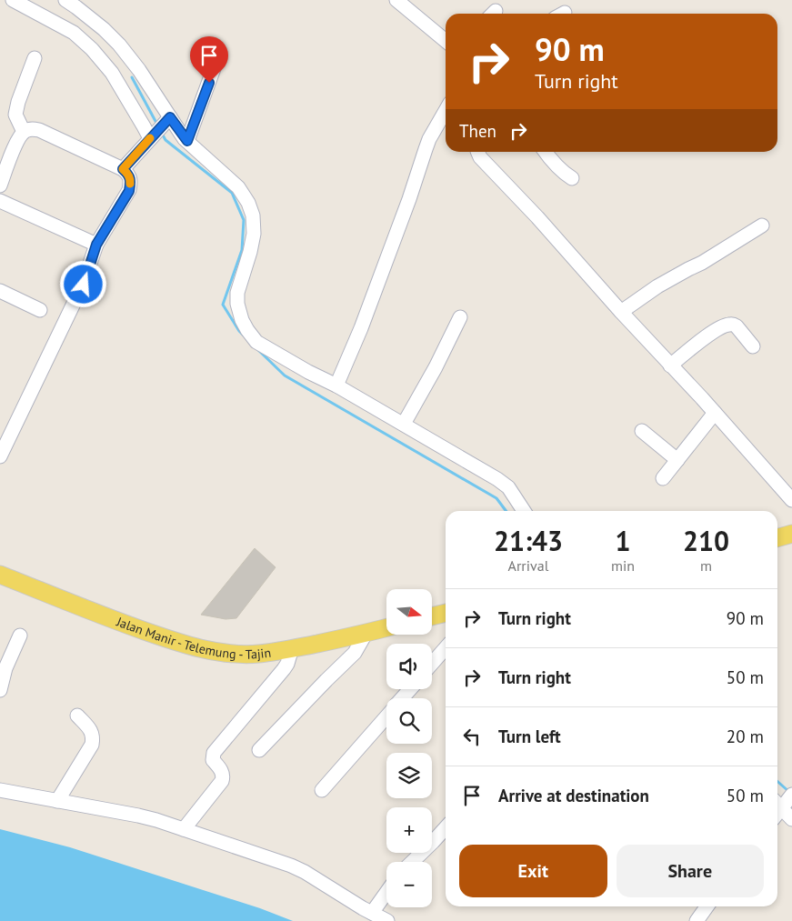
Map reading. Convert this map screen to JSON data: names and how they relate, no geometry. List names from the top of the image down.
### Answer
{
  "streets": {
    "main road": ["Jalan Manir - Telemung - Tajin"]
  },
  "north": "right",
  "page": {
    "turn": ["90 m", "Turn right"],
    "then": "Then",
    "eta": [
      "21:43",
      "Arrival",
      "1",
      "min",
      "210",
      "m"
    ],
    "list": [
      {
        "name": "Turn right",
        "value": "90 m"
      },
      {
        "name": "Turn right",
        "value": "50 m"
      },
      {
        "name": "Turn left",
        "value": "20 m"
      },
      {
        "name": "Arrive at destination",
        "value": "50 m"
      }
    ],
    "map_buttons": ["+", "−"],
    "buttons": ["Exit", "Share"]
  }
}
